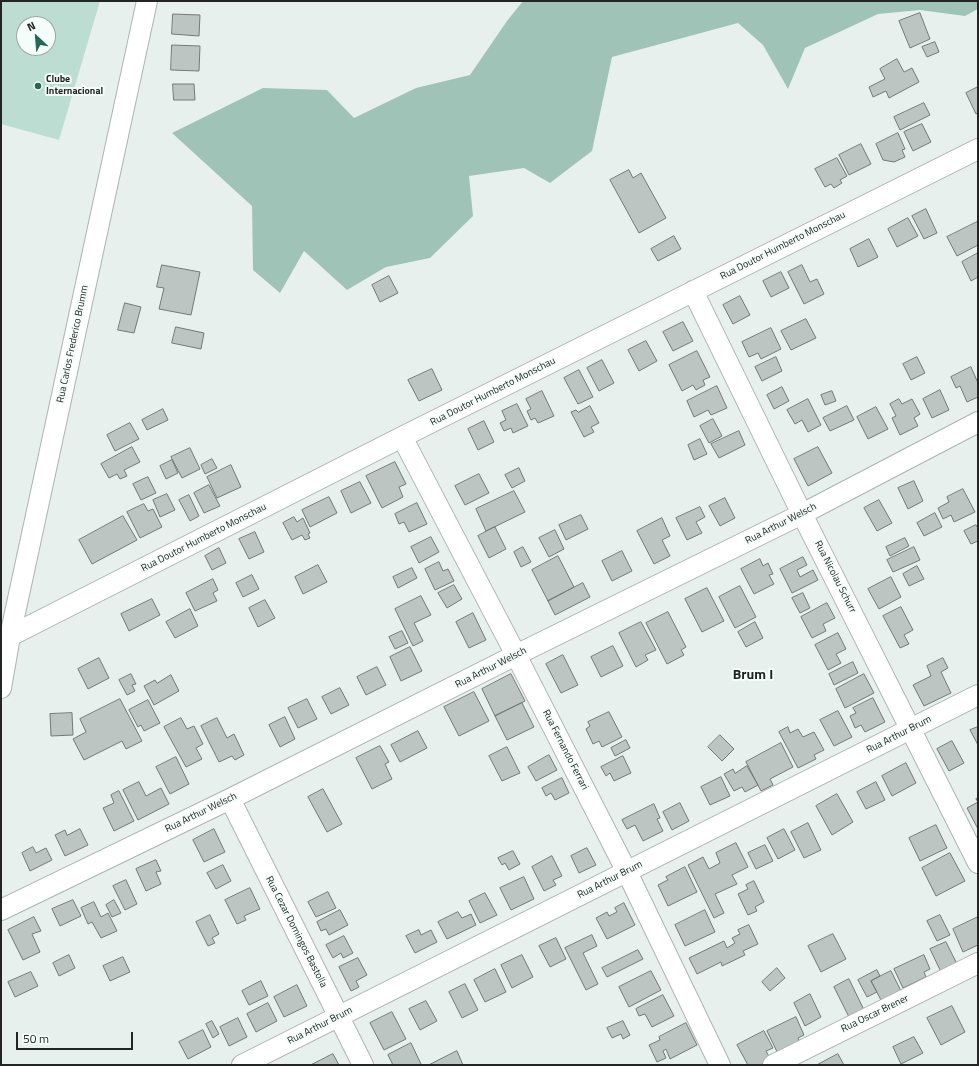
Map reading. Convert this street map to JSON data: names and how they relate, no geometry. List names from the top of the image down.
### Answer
{
  "streets": {
    "street": [
      "Rua Doutor Humberto Monschau",
      "Rua Carlos Frederico Brumm",
      "Rua Arthur Welsch",
      "Rua Nicolau Schurr",
      "Rua Arthur Brum",
      "Rua Fernando Ferrari",
      "Rua Cezar Domingos Bastolla",
      "Rua Oscar Brener"
    ]
  },
  "crossings": [
    ["Rua Doutor Humberto Monschau", "Rua Carlos Frederico Brumm"],
    ["Rua Doutor Humberto Monschau", "Rua Nicolau Schurr"],
    ["Rua Doutor Humberto Monschau", "Rua Fernando Ferrari"],
    ["Rua Arthur Welsch", "Rua Nicolau Schurr"],
    ["Rua Arthur Welsch", "Rua Fernando Ferrari"],
    ["Rua Arthur Welsch", "Rua Cezar Domingos Bastolla"],
    ["Rua Nicolau Schurr", "Rua Arthur Brum"],
    ["Rua Arthur Brum", "Rua Fernando Ferrari"],
    ["Rua Arthur Brum", "Rua Cezar Domingos Bastolla"]
  ],
  "districts": ["Brum I"],
  "places": ["Clube Internacional"],
  "scale_bar": "50 m",
  "north": "top left"
}
